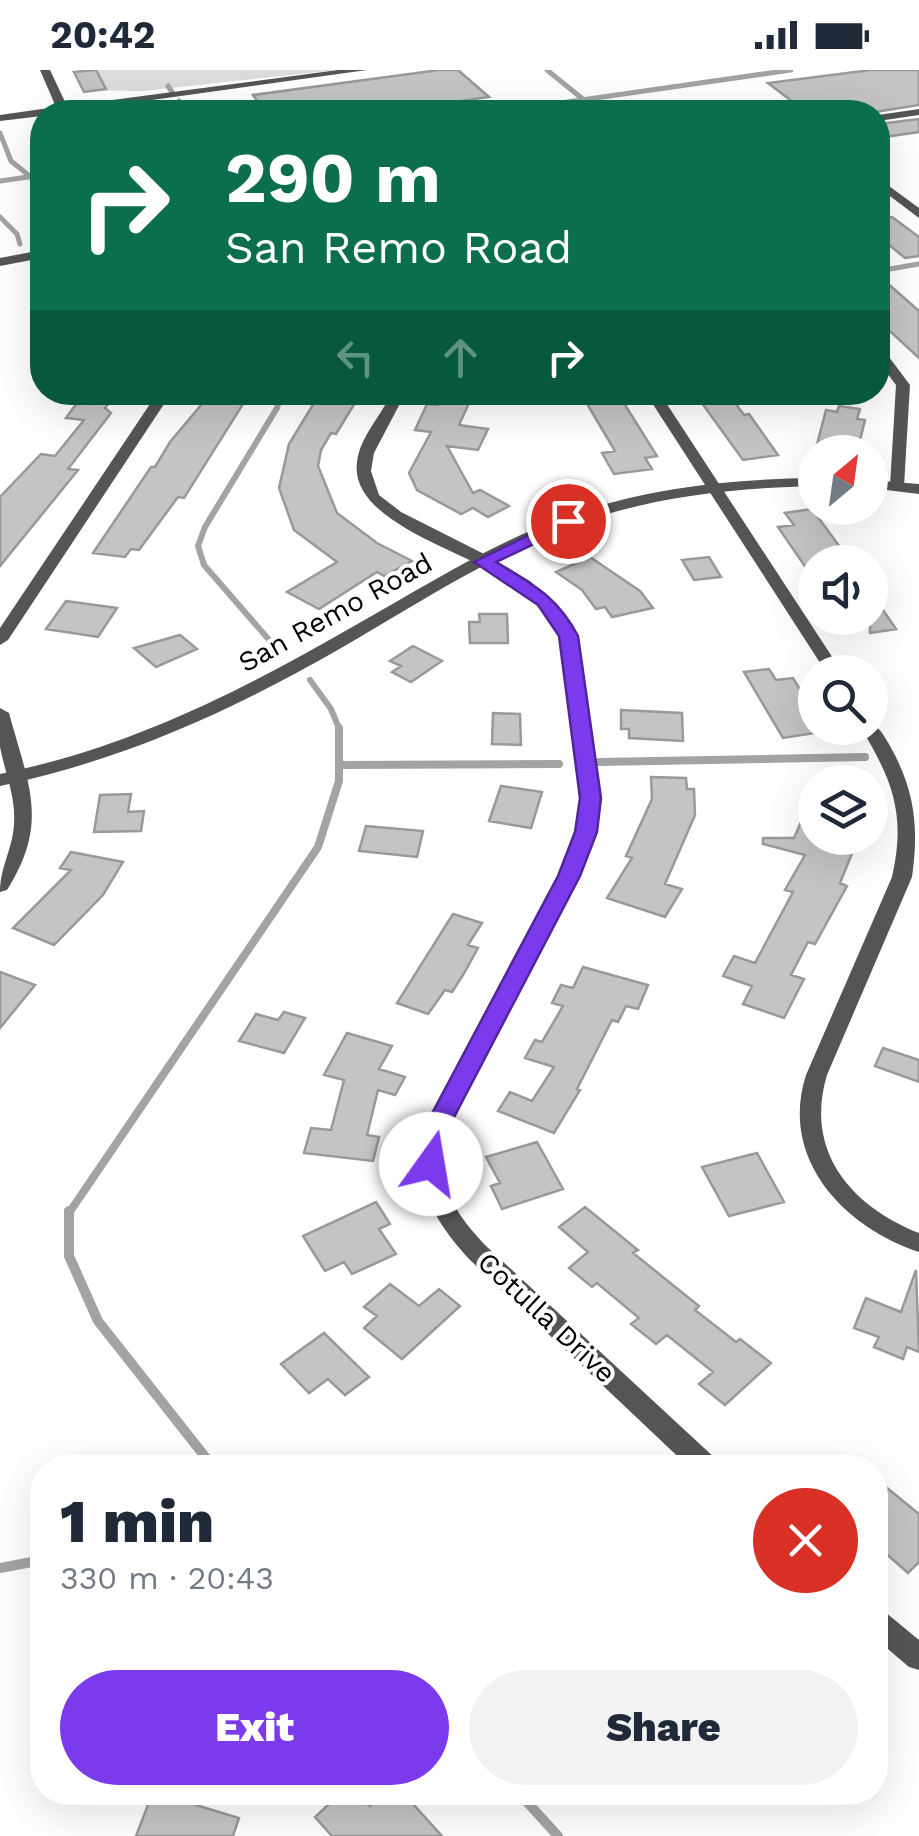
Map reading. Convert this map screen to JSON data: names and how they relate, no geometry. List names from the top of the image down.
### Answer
{
  "streets": {
    "street": ["San Remo Road", "Cotulla Drive"]
  },
  "crossings": [
    ["San Remo Road", "Cotulla Drive"]
  ],
  "north": "top right",
  "page": {
    "status": "20:42",
    "turn": ["290 m", "San Remo Road"],
    "heading": ["1 min", "330 m · 20:43"],
    "buttons": ["Exit", "Share"]
  }
}
